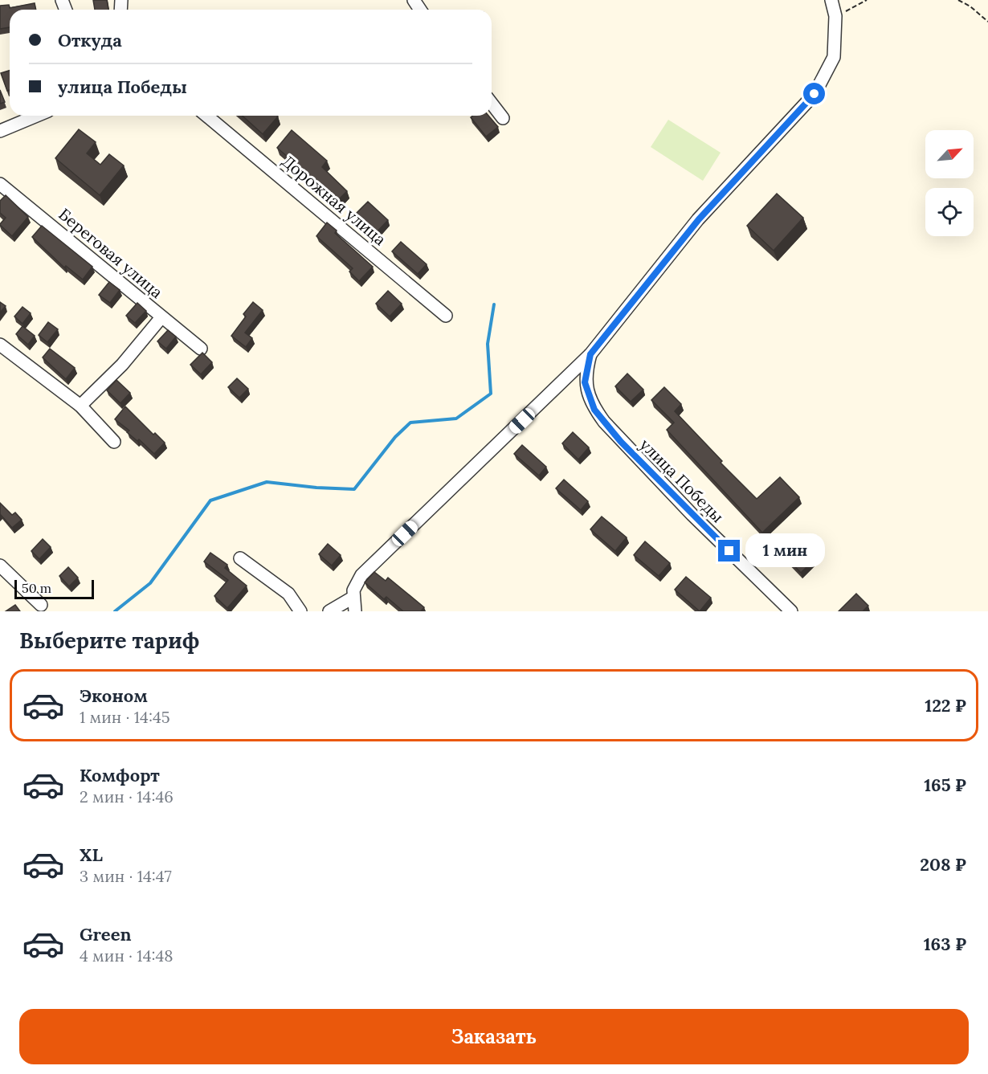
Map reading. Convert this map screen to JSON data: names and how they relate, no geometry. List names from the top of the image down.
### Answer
{
  "streets": {
    "street": ["Дорожная улица", "Береговая улица", "улица Победы"]
  },
  "scale_bar": "50 m",
  "north": "top right",
  "page": {
    "banner": ["Откуда", "улица Победы"],
    "bubble": "1 мин",
    "scale": "50 m",
    "heading": "Выберите тариф",
    "list": [
      {
        "name": "Эконом",
        "note": "1 мин · 14:45",
        "value": "122 ₽"
      },
      {
        "name": "Комфорт",
        "note": "2 мин · 14:46",
        "value": "165 ₽"
      },
      {
        "name": "XL",
        "note": "3 мин · 14:47",
        "value": "208 ₽"
      },
      {
        "name": "Green",
        "note": "4 мин · 14:48",
        "value": "163 ₽"
      }
    ],
    "buttons": "Заказать"
  }
}
